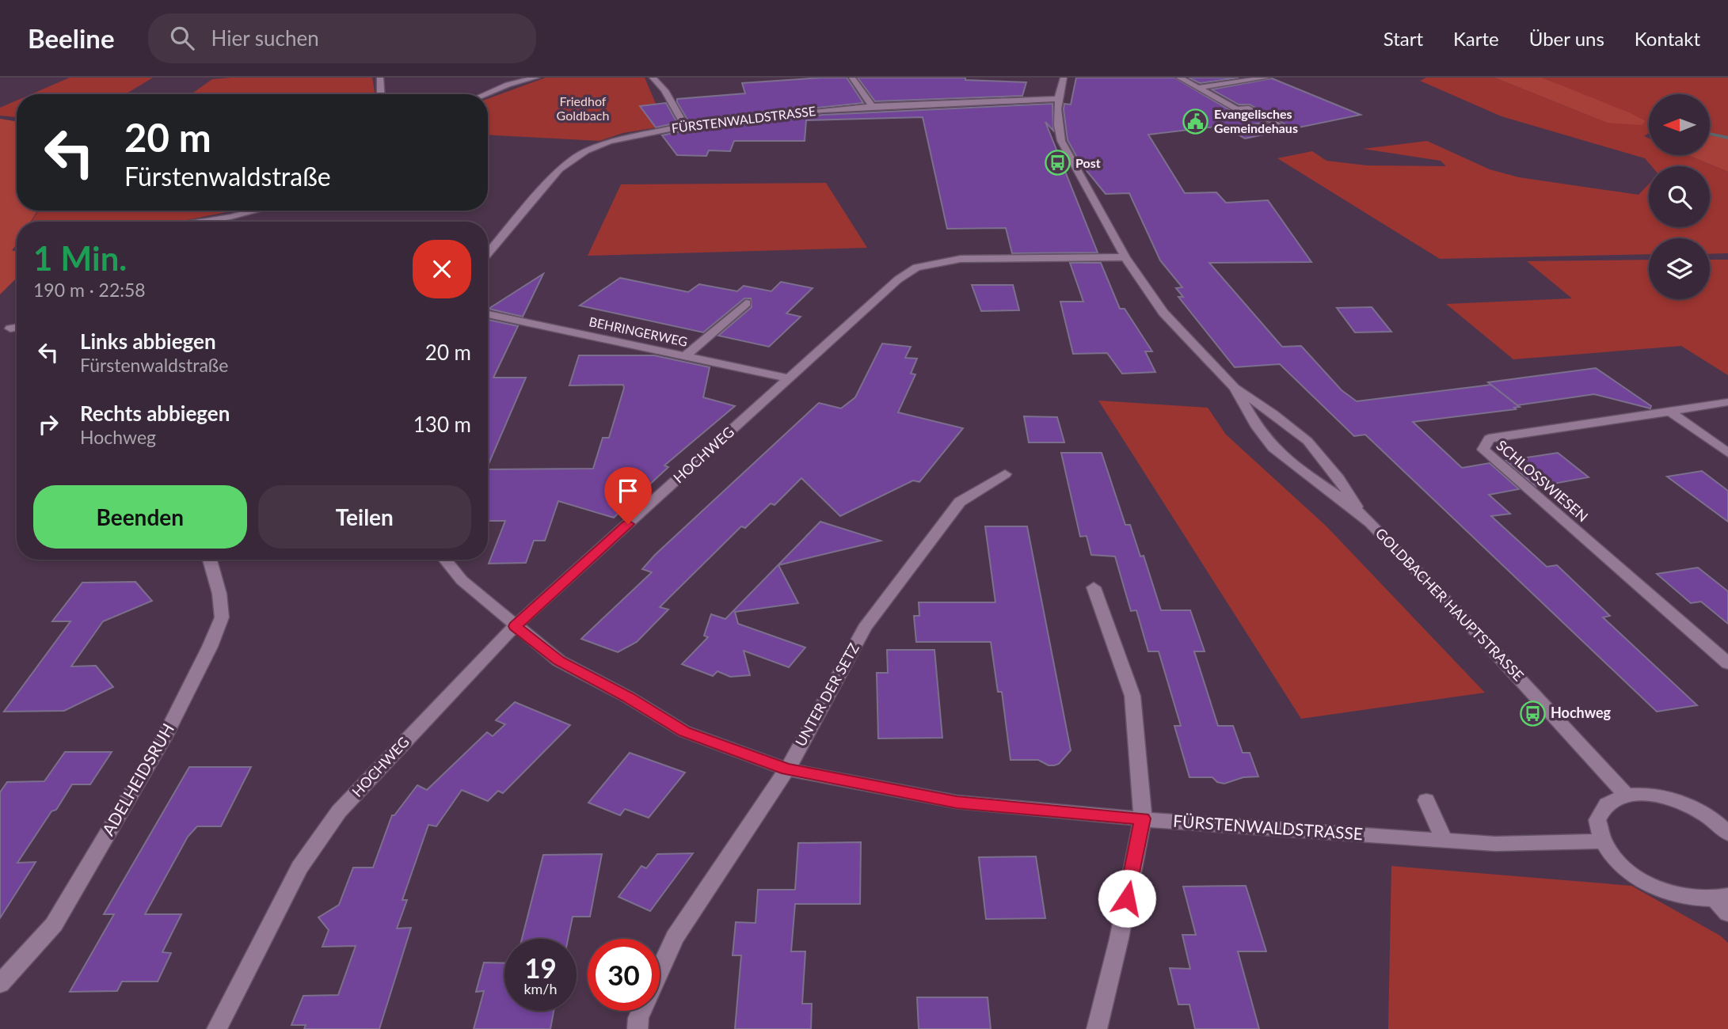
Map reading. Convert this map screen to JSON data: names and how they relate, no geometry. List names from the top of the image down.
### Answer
{
  "streets": {
    "street": [
      "FÜRSTENWALDSTRASSE",
      "BEHRINGERWEG",
      "HOCHWEG",
      "SCHLOSSWIESEN",
      "GOLDBACHER HAUPTSTRASSE",
      "UNTER DER SETZ",
      "ADELHEIDSRUH"
    ]
  },
  "crossings": [
    ["FÜRSTENWALDSTRASSE", "HOCHWEG"],
    ["FÜRSTENWALDSTRASSE", "GOLDBACHER HAUPTSTRASSE"],
    ["FÜRSTENWALDSTRASSE", "UNTER DER SETZ"],
    ["BEHRINGERWEG", "HOCHWEG"],
    ["HOCHWEG", "GOLDBACHER HAUPTSTRASSE"]
  ],
  "parks": ["Friedhof Goldbach"],
  "places": {
    "public building": ["Evangelisches Gemeindehaus"],
    "bus stop": ["Post", "Hochweg"]
  },
  "north": "left",
  "page": {
    "header": "Beeline",
    "search": "Hier suchen",
    "nav": [
      "Start",
      "Karte",
      "Über uns",
      "Kontakt"
    ],
    "turn": ["20 m", "Fürstenwaldstraße"],
    "heading": ["1 Min.", "190 m · 22:58"],
    "list": [
      {
        "name": "Links abbiegen",
        "note": "Fürstenwaldstraße",
        "value": "20 m"
      },
      {
        "name": "Rechts abbiegen",
        "note": "Hochweg",
        "value": "130 m"
      }
    ],
    "buttons": ["Beenden", "Teilen"],
    "speed": "19 km/h",
    "limit": "30"
  }
}
